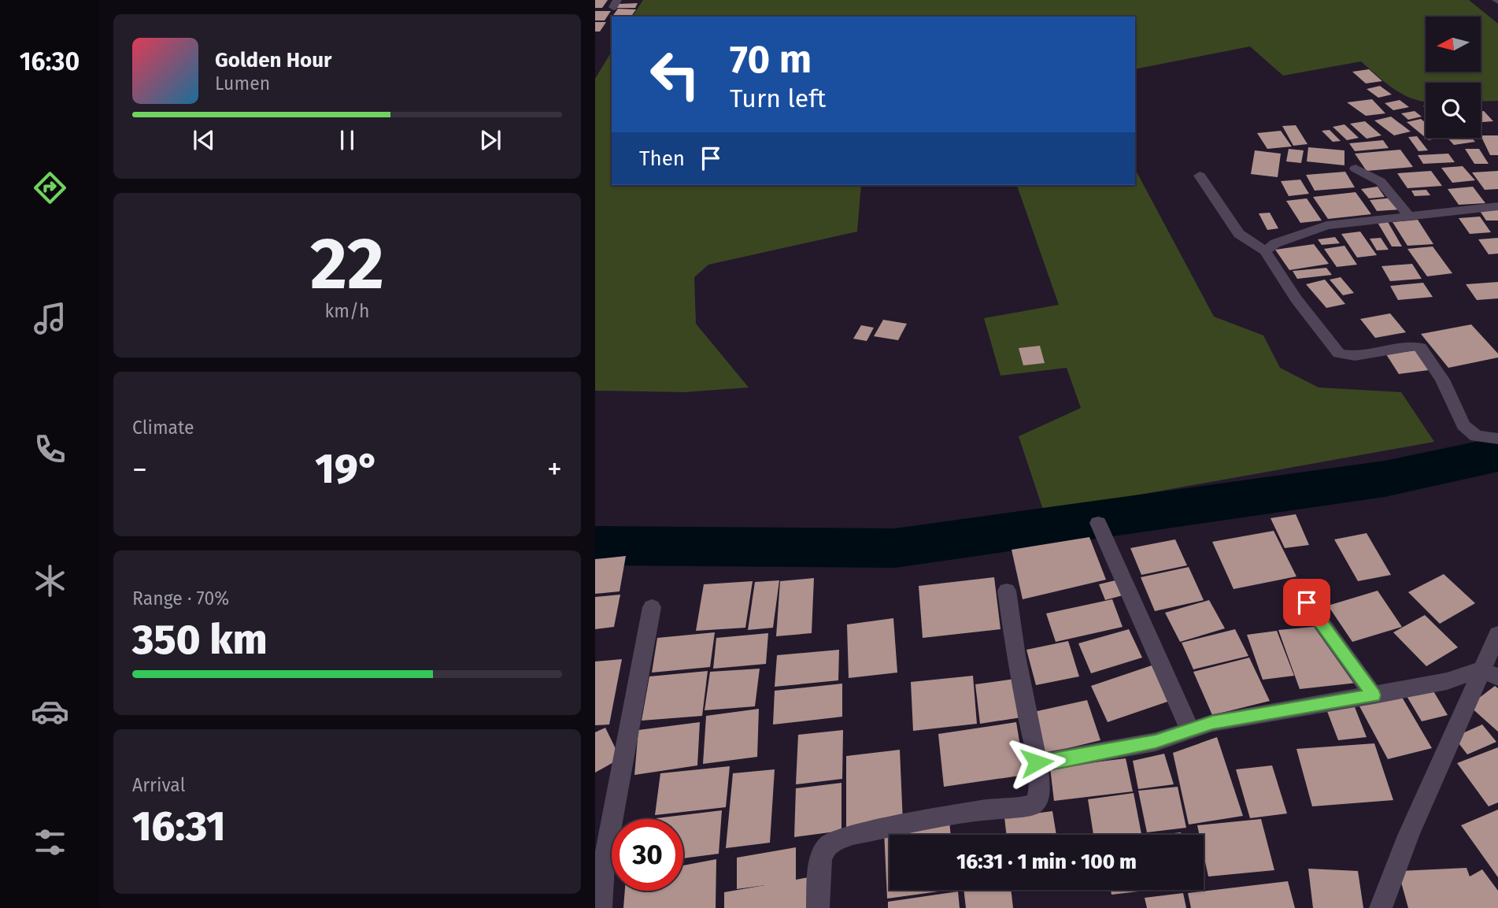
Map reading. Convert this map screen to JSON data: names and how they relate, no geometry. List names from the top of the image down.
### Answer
{
  "north": "left",
  "page": {
    "tabs": "16:30",
    "turn": ["70 m", "Turn left"],
    "song": ["Golden Hour", "Lumen"],
    "then": "Then",
    "tile": [
      ["22", "km/h"],
      "Climate",
      ["Range · 70%", "350 km"],
      ["Arrival", "16:31"]
    ],
    "heat": ["−", "19°", "+"],
    "limit": "30",
    "trip": "16:31 · 1 min · 100 m"
  }
}
